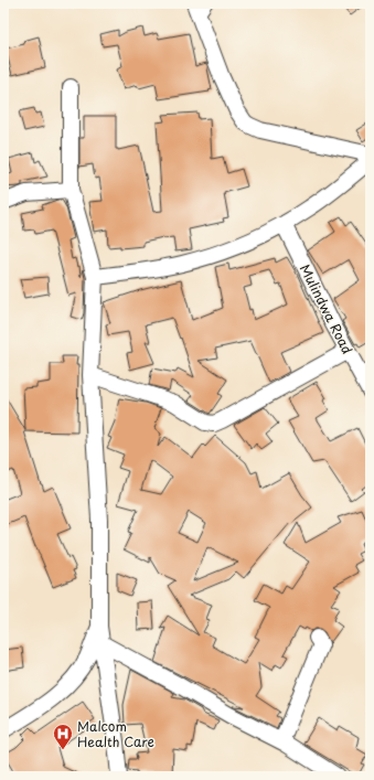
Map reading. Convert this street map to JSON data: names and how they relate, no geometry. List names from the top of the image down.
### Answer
{
  "streets": {
    "street": ["Mulindwa Road"]
  },
  "places": {
    "hospital": ["Malcom Health Care"]
  }
}
